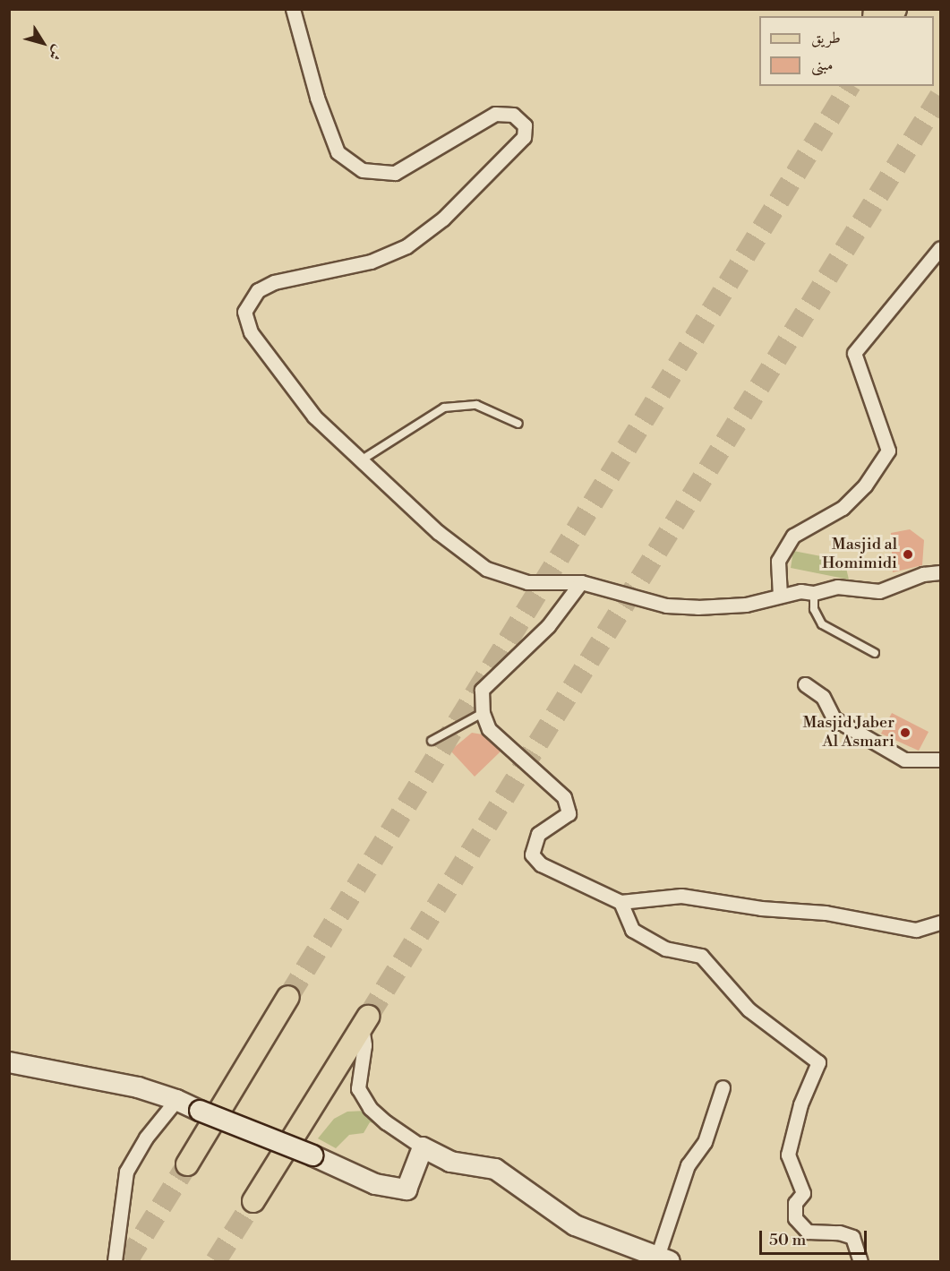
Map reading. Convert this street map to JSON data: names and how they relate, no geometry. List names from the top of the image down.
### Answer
{
  "places": ["Masjid al Homimidi", "Masjid Jaber Al Asmari"],
  "legend": ["طريق", "مبنى"],
  "scale_bar": "50 m",
  "north": "bottom right"
}
